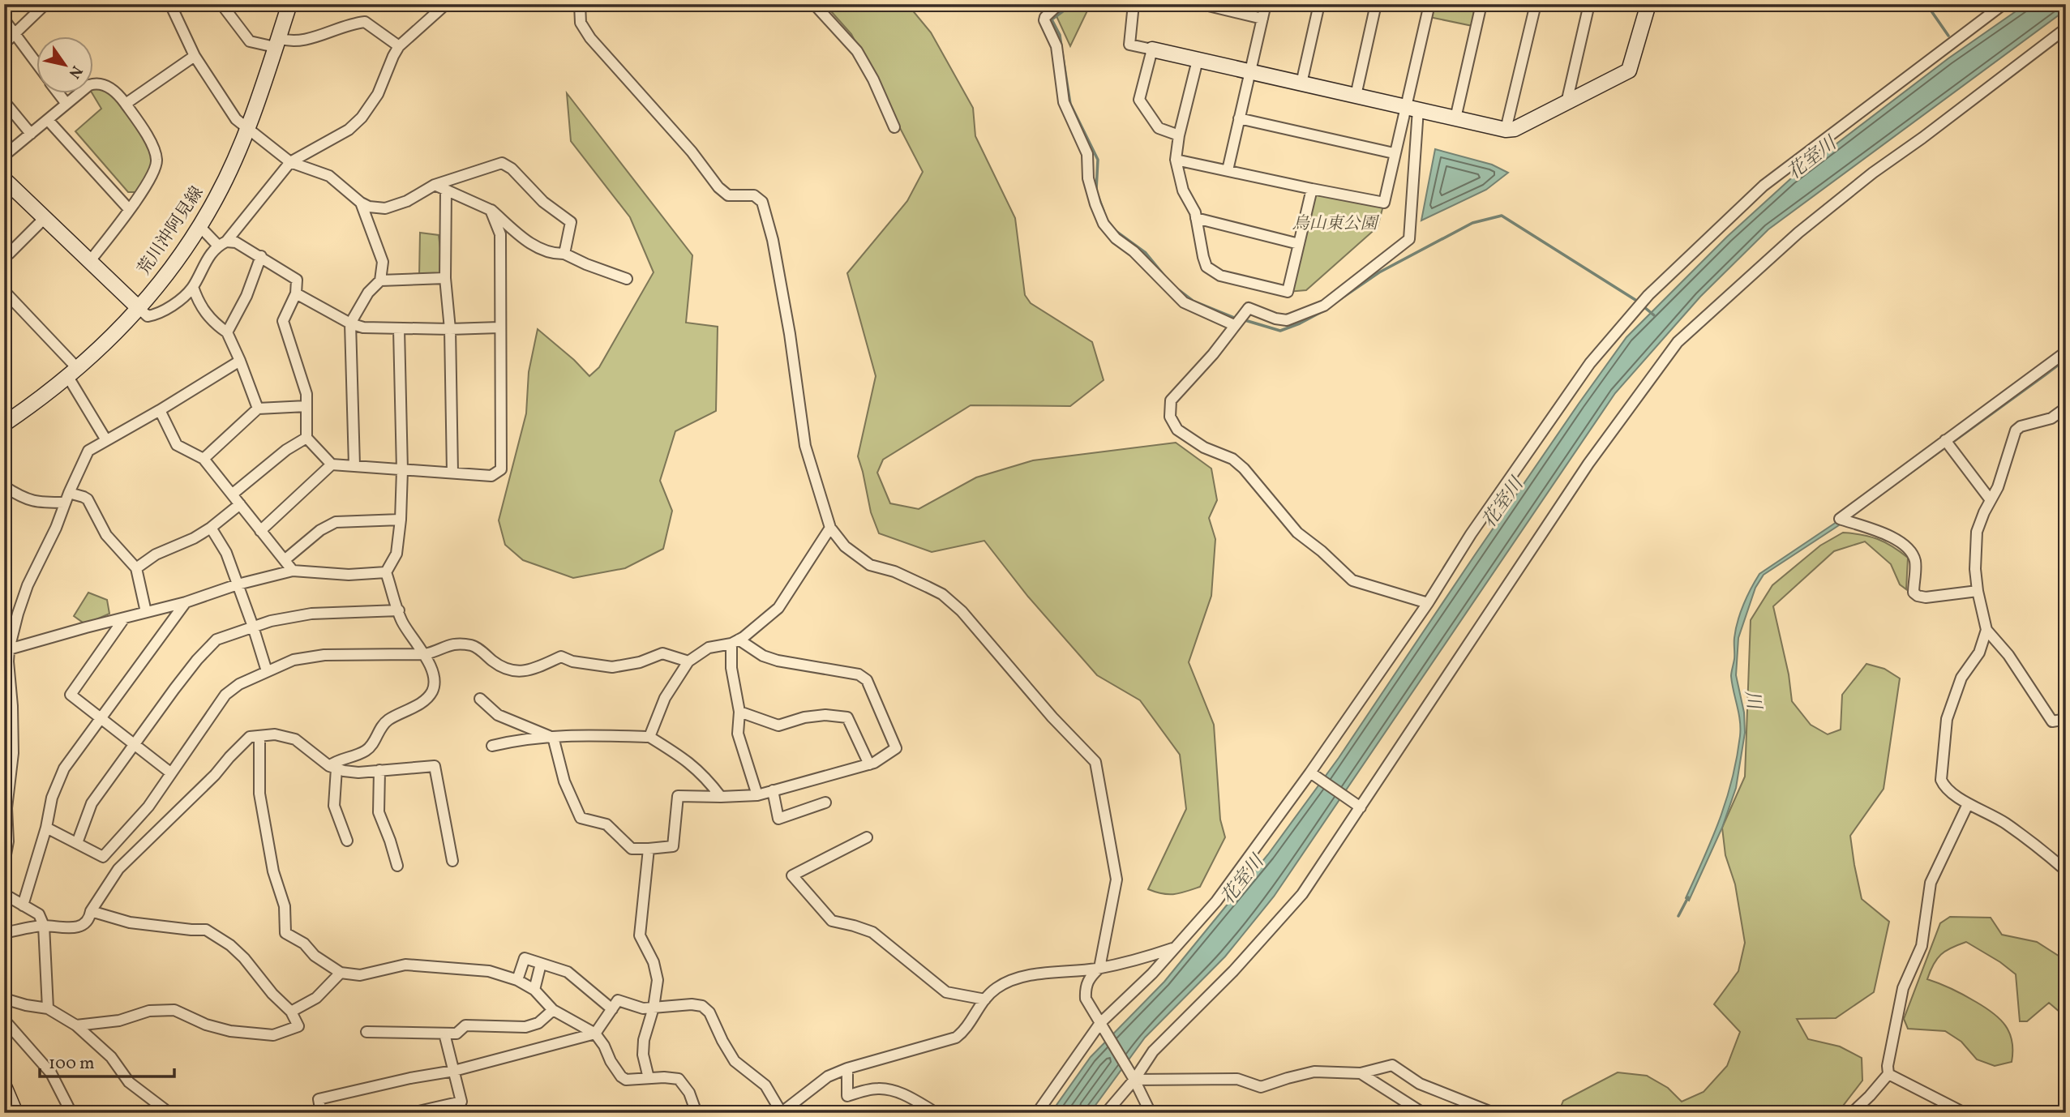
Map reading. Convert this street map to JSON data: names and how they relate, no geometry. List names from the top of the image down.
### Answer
{
  "streets": {
    "street": ["荒川沖阿見線"]
  },
  "water": ["花室川", "川"],
  "parks": ["烏山東公園"],
  "scale_bar": "100 m",
  "north": "bottom right"
}
